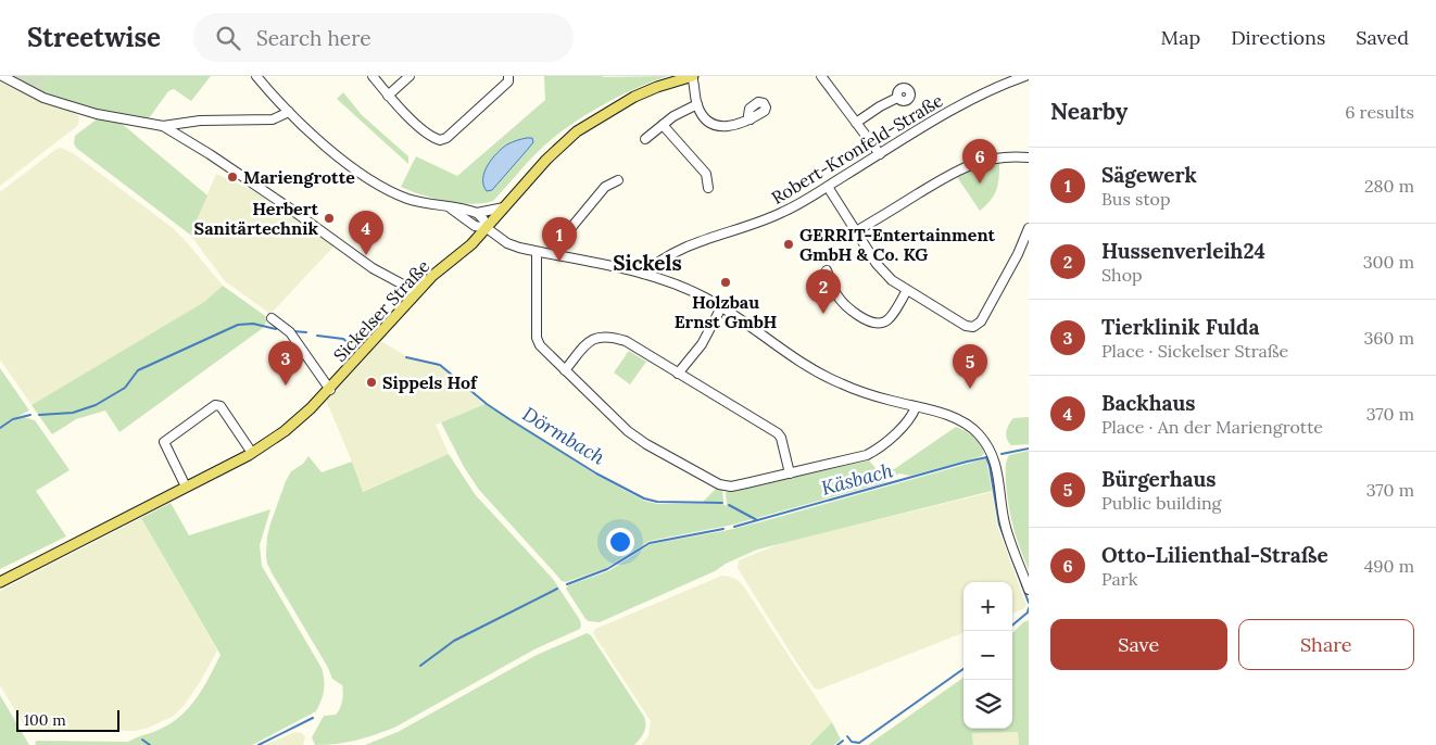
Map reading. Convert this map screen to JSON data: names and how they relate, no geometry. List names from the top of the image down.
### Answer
{
  "streets": {
    "main road": ["Sickelser Straße"],
    "street": ["Robert-Kronfeld-Straße"]
  },
  "districts": ["Sickels"],
  "water": ["Dörmbach", "Käsbach"],
  "places": [
    "Mariengrotte",
    "Herbert Sanitärtechnik",
    "GERRIT-Entertainment GmbH & Co. KG",
    "Holzbau Ernst GmbH",
    "Sippels Hof"
  ],
  "scale_bar": "100 m",
  "page": {
    "header": "Streetwise",
    "search": "Search here",
    "nav": ["Map", "Directions", "Saved"],
    "heading": ["Nearby", "6 results"],
    "pins": [
      "6",
      "4",
      "1",
      "2",
      "3",
      "5"
    ],
    "list": [
      {
        "mark": "1",
        "name": "Sägewerk",
        "note": "Bus stop",
        "value": "280 m"
      },
      {
        "mark": "2",
        "name": "Hussenverleih24",
        "note": "Shop",
        "value": "300 m"
      },
      {
        "mark": "3",
        "name": "Tierklinik Fulda",
        "note": "Place · Sickelser Straße",
        "value": "360 m"
      },
      {
        "mark": "4",
        "name": "Backhaus",
        "note": "Place · An der Mariengrotte",
        "value": "370 m"
      },
      {
        "mark": "5",
        "name": "Bürgerhaus",
        "note": "Public building",
        "value": "370 m"
      },
      {
        "mark": "6",
        "name": "Otto-Lilienthal-Straße",
        "note": "Park",
        "value": "490 m"
      }
    ],
    "map_buttons": ["+", "−"],
    "buttons": ["Save", "Share"],
    "scale": "100 m"
  }
}
